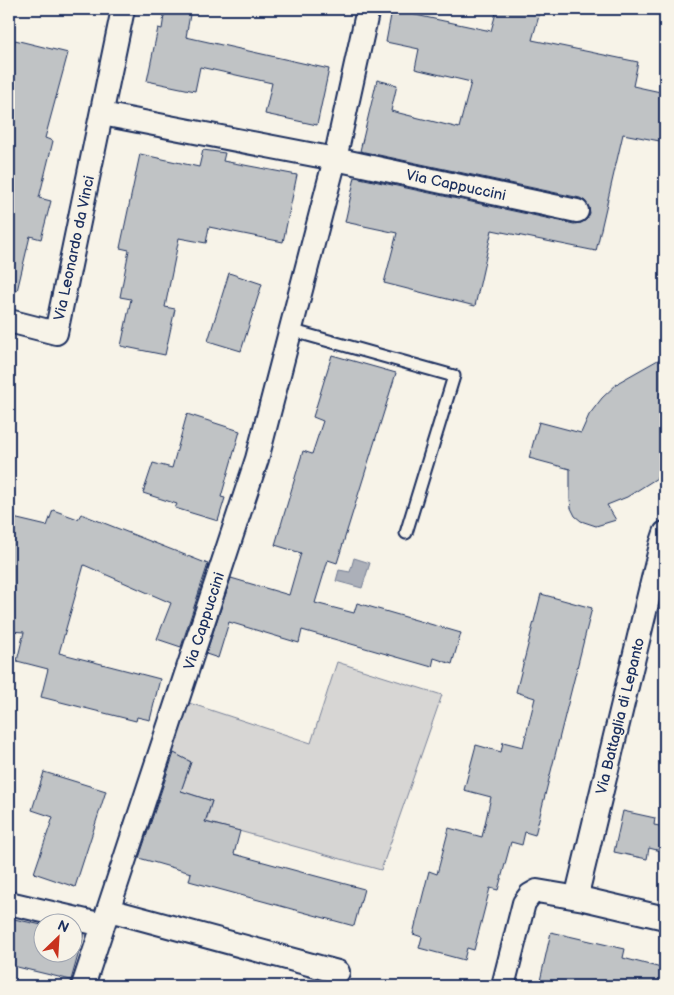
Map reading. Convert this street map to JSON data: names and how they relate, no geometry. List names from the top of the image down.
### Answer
{
  "streets": {
    "street": ["Via Cappuccini", "Via Leonardo da Vinci", "Via Battaglia di Lepanto"]
  },
  "north": "top right"
}
